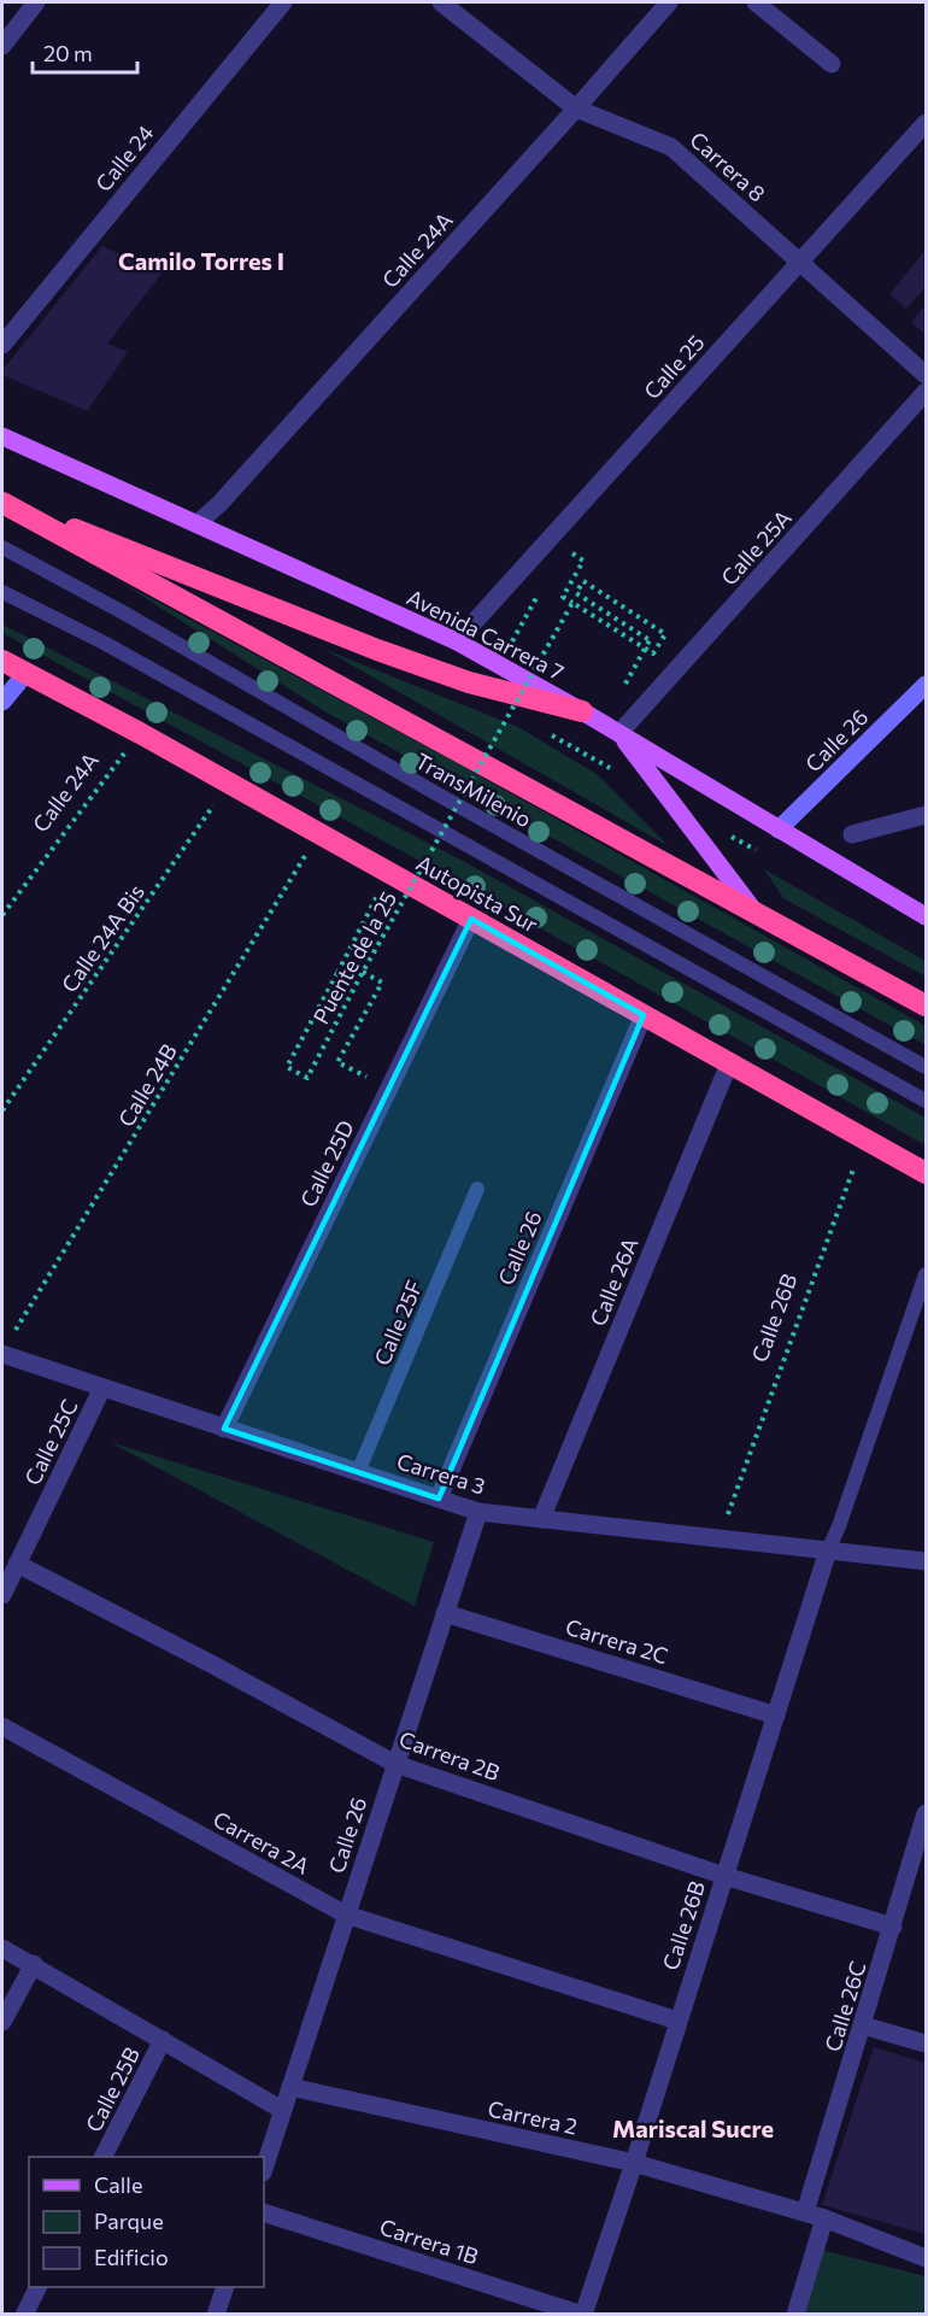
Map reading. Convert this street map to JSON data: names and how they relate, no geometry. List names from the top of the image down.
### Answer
{
  "streets": {
    "highway": ["Autopista Sur"],
    "main road": ["Avenida Carrera 7"],
    "street": [
      "Calle 24",
      "Carrera 8",
      "Calle 24A",
      "Calle 25",
      "Calle 25A",
      "Calle 26",
      "Calle 25D",
      "Calle 26A",
      "Calle 26B",
      "Calle 25C",
      "Carrera 3",
      "Carrera 2C",
      "Carrera 2B",
      "Carrera 2A",
      "Calle 26C",
      "Calle 25B",
      "Carrera 2",
      "Carrera 1B"
    ],
    "lane": ["TransMilenio", "Calle 25F"],
    "path": ["Calle 24A Bis", "Puente de la 25", "Calle 24B"]
  },
  "crossings": [
    ["Carrera 8", "Calle 24A"],
    ["Carrera 8", "Calle 25"],
    ["Calle 24A", "Avenida Carrera 7"],
    ["Calle 24A", "Autopista Sur"],
    ["Calle 25", "Avenida Carrera 7"],
    ["Calle 25A", "Avenida Carrera 7"],
    ["Avenida Carrera 7", "Calle 26"],
    ["Calle 26", "Autopista Sur"],
    ["Calle 26", "Carrera 3"],
    ["Calle 26", "Carrera 2C"],
    ["Calle 26", "Carrera 2B"],
    ["Calle 26", "Carrera 2A"],
    ["Calle 26", "Carrera 2"],
    ["Autopista Sur", "Calle 24A Bis"],
    ["Autopista Sur", "Puente de la 25"],
    ["Autopista Sur", "Calle 24B"],
    ["Autopista Sur", "Calle 25D"],
    ["Autopista Sur", "Calle 26A"],
    ["Autopista Sur", "Calle 26B"],
    ["Calle 24B", "Carrera 3"],
    ["Calle 25D", "Carrera 3"],
    ["Calle 26A", "Carrera 3"],
    ["Calle 26B", "Carrera 3"],
    ["Calle 26B", "Carrera 2C"],
    ["Calle 26B", "Carrera 2B"],
    ["Calle 26B", "Carrera 2A"],
    ["Calle 26B", "Carrera 2"],
    ["Calle 26B", "Carrera 1B"],
    ["Calle 25F", "Carrera 3"],
    ["Calle 25C", "Carrera 3"],
    ["Calle 25C", "Carrera 2B"],
    ["Carrera 2B", "Calle 26C"],
    ["Calle 26C", "Carrera 2"]
  ],
  "districts": ["Camilo Torres I", "Mariscal Sucre"],
  "legend": ["Calle", "Parque", "Edificio"],
  "scale_bar": "20 m"
}
